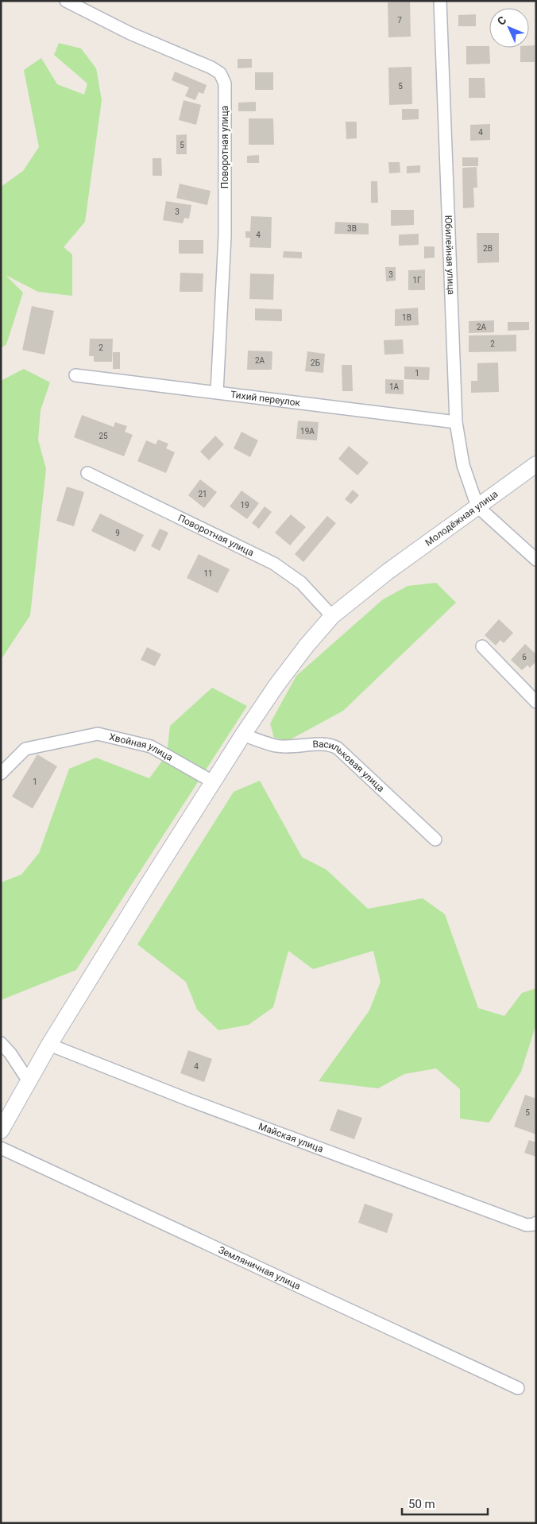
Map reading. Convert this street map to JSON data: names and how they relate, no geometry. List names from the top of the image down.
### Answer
{
  "streets": {
    "street": [
      "Поворотная улица",
      "Юбилейная улица",
      "Тихий переулок",
      "Молодёжная улица",
      "Хвойная улица",
      "Васильковая улица",
      "Майская улица",
      "Земляничная улица"
    ]
  },
  "crossings": [
    ["Поворотная улица", "Тихий переулок"],
    ["Поворотная улица", "Молодёжная улица"],
    ["Юбилейная улица", "Тихий переулок"],
    ["Юбилейная улица", "Молодёжная улица"],
    ["Молодёжная улица", "Хвойная улица"],
    ["Молодёжная улица", "Васильковая улица"],
    ["Молодёжная улица", "Майская улица"]
  ],
  "house_numbers": [
    "7",
    "5",
    "4",
    "5",
    "3",
    "3В",
    "4",
    "2В",
    "3",
    "1Г",
    "1В",
    "2А",
    "2",
    "2",
    "2А",
    "2Б",
    "1",
    "1А",
    "19А",
    "25",
    "21",
    "19",
    "9",
    "11",
    "6",
    "1",
    "4",
    "5"
  ],
  "scale_bar": "50 m",
  "north": "top left"
}
